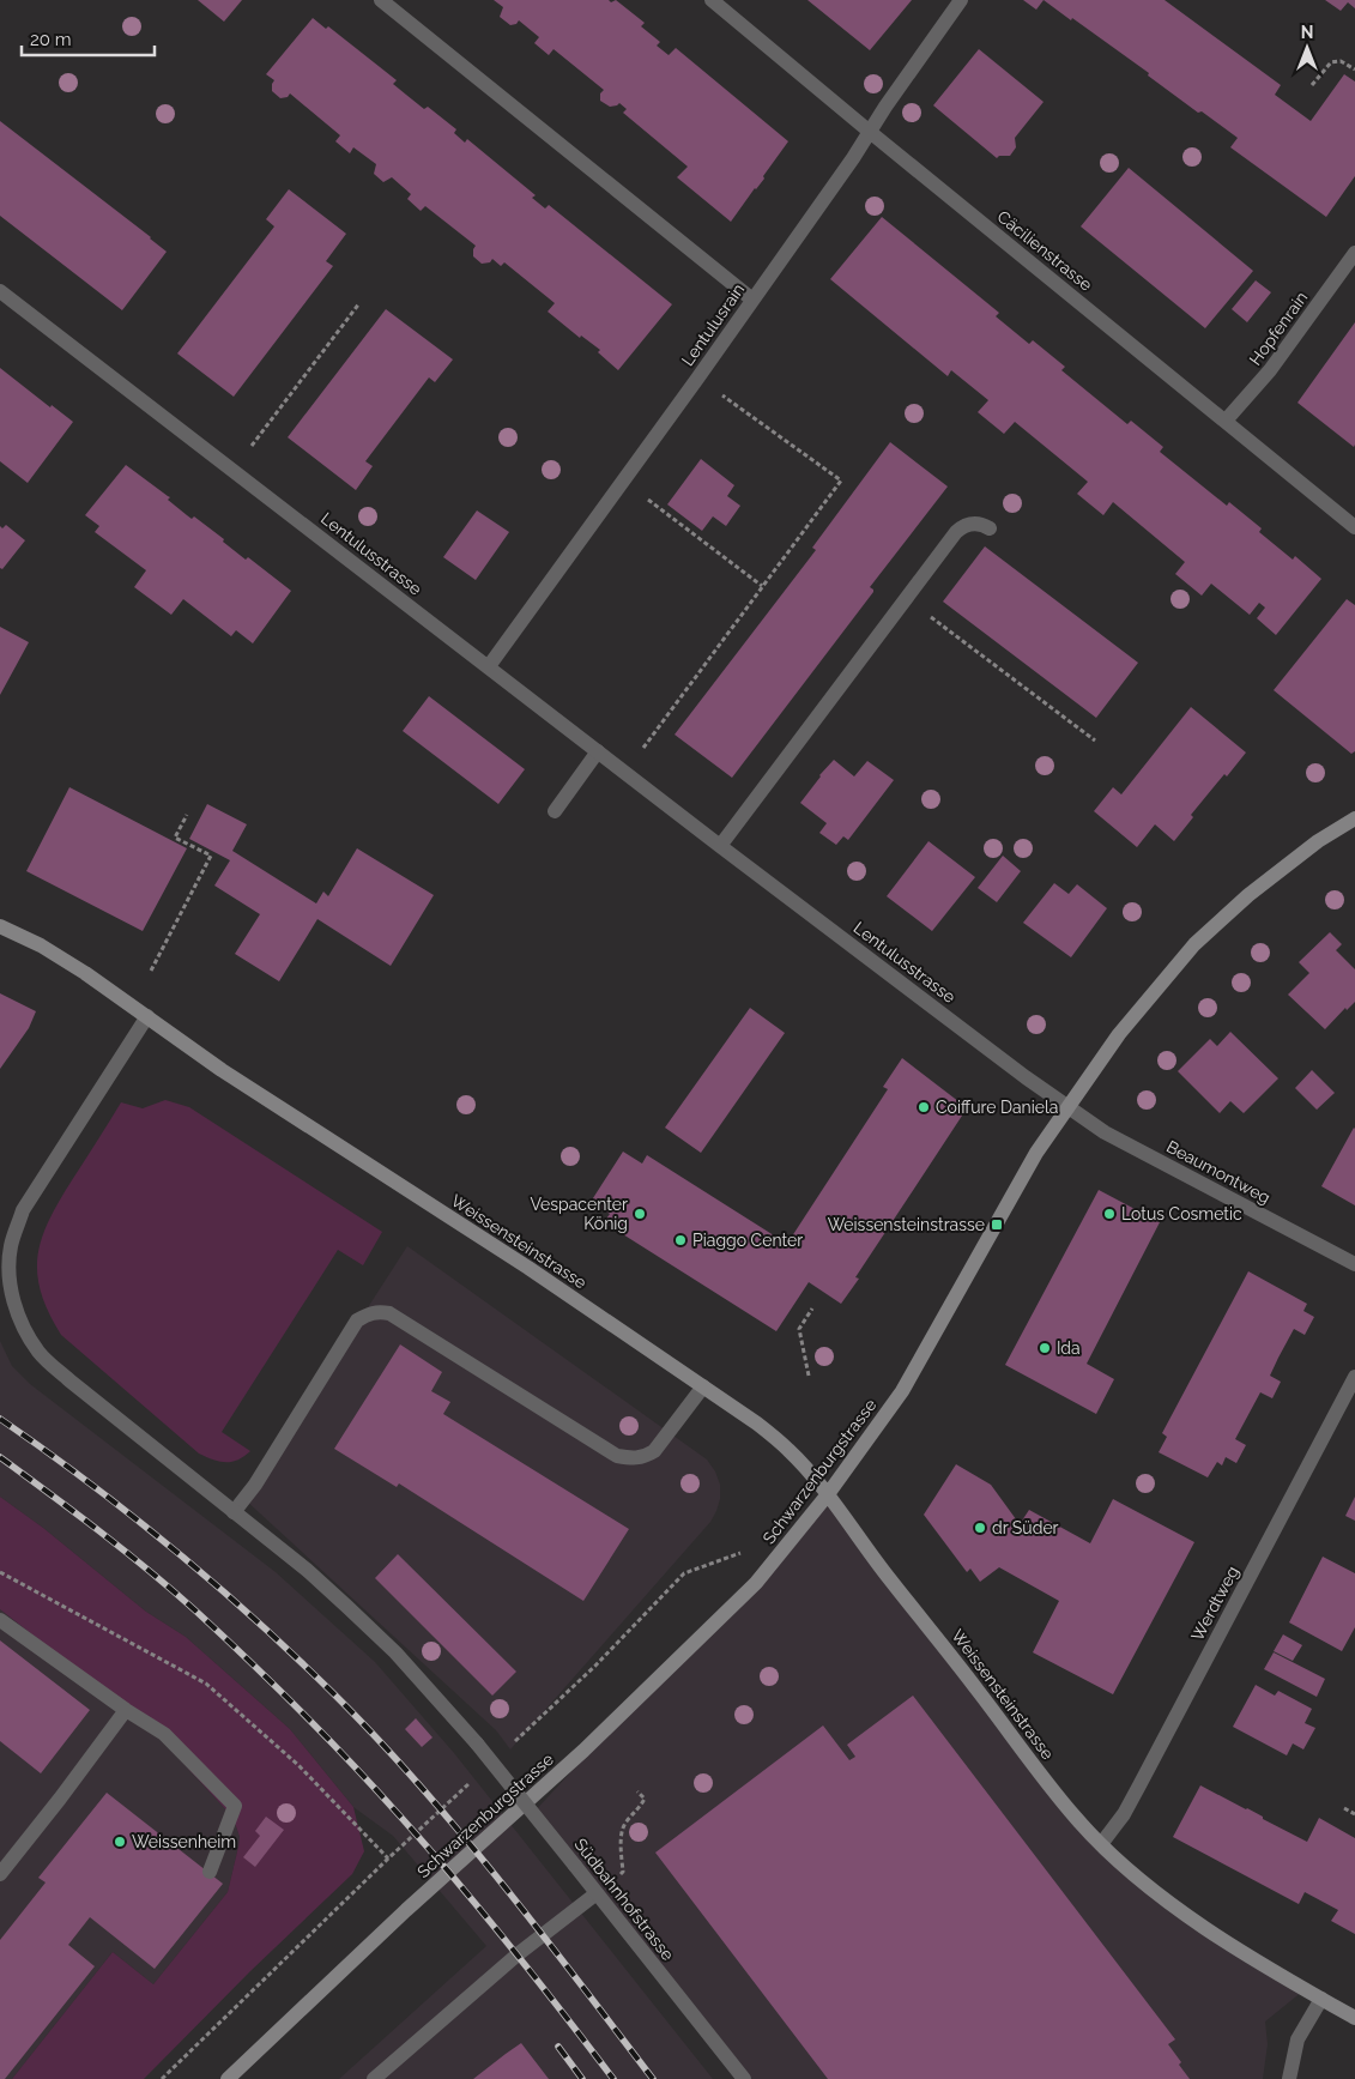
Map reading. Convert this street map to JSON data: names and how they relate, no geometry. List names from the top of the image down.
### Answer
{
  "streets": {
    "main road": ["Weissensteinstrasse", "Schwarzenburgstrasse"],
    "street": [
      "Cäcilienstrasse",
      "Lentulusrain",
      "Hopfenrain",
      "Lentulusstrasse",
      "Beaumontweg",
      "Werdtweg",
      "Südbahnhofstrasse"
    ]
  },
  "crossings": [
    ["Cäcilienstrasse", "Lentulusrain"],
    ["Cäcilienstrasse", "Hopfenrain"],
    ["Lentulusrain", "Lentulusstrasse"],
    ["Lentulusstrasse", "Beaumontweg"],
    ["Lentulusstrasse", "Schwarzenburgstrasse"],
    ["Beaumontweg", "Schwarzenburgstrasse"],
    ["Weissensteinstrasse", "Schwarzenburgstrasse"],
    ["Weissensteinstrasse", "Werdtweg"]
  ],
  "places": {
    "other": [
      "Coiffure Daniela",
      "Vespacenter König",
      "Lotus Cosmetic",
      "Piaggo Center",
      "Ida",
      "dr Süder",
      "Weissenheim"
    ],
    "transit": ["Weissensteinstrasse"]
  },
  "scale_bar": "20 m",
  "north": "top"
}
